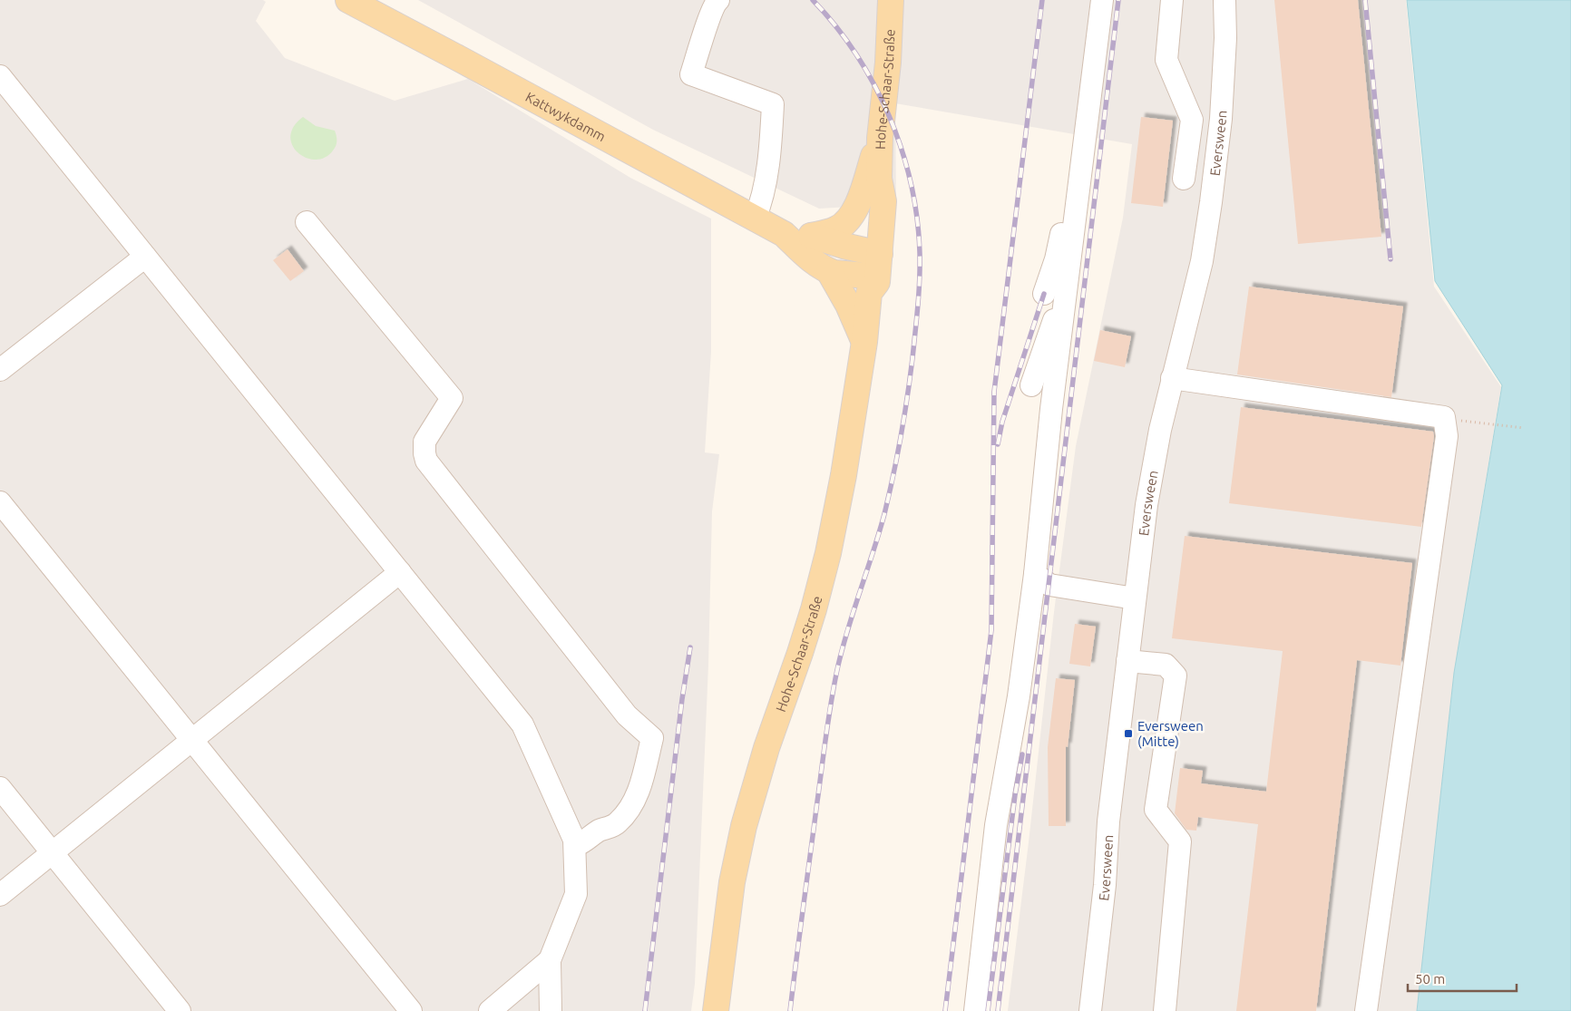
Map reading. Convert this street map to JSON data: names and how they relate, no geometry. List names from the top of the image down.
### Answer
{
  "streets": {
    "main road": ["Hohe-Schaar-Straße", "Kattwykdamm"],
    "street": ["Eversween"]
  },
  "crossings": [
    ["Hohe-Schaar-Straße", "Kattwykdamm"]
  ],
  "places": {
    "transit": ["Eversween (Mitte)"]
  },
  "scale_bar": "50 m"
}
